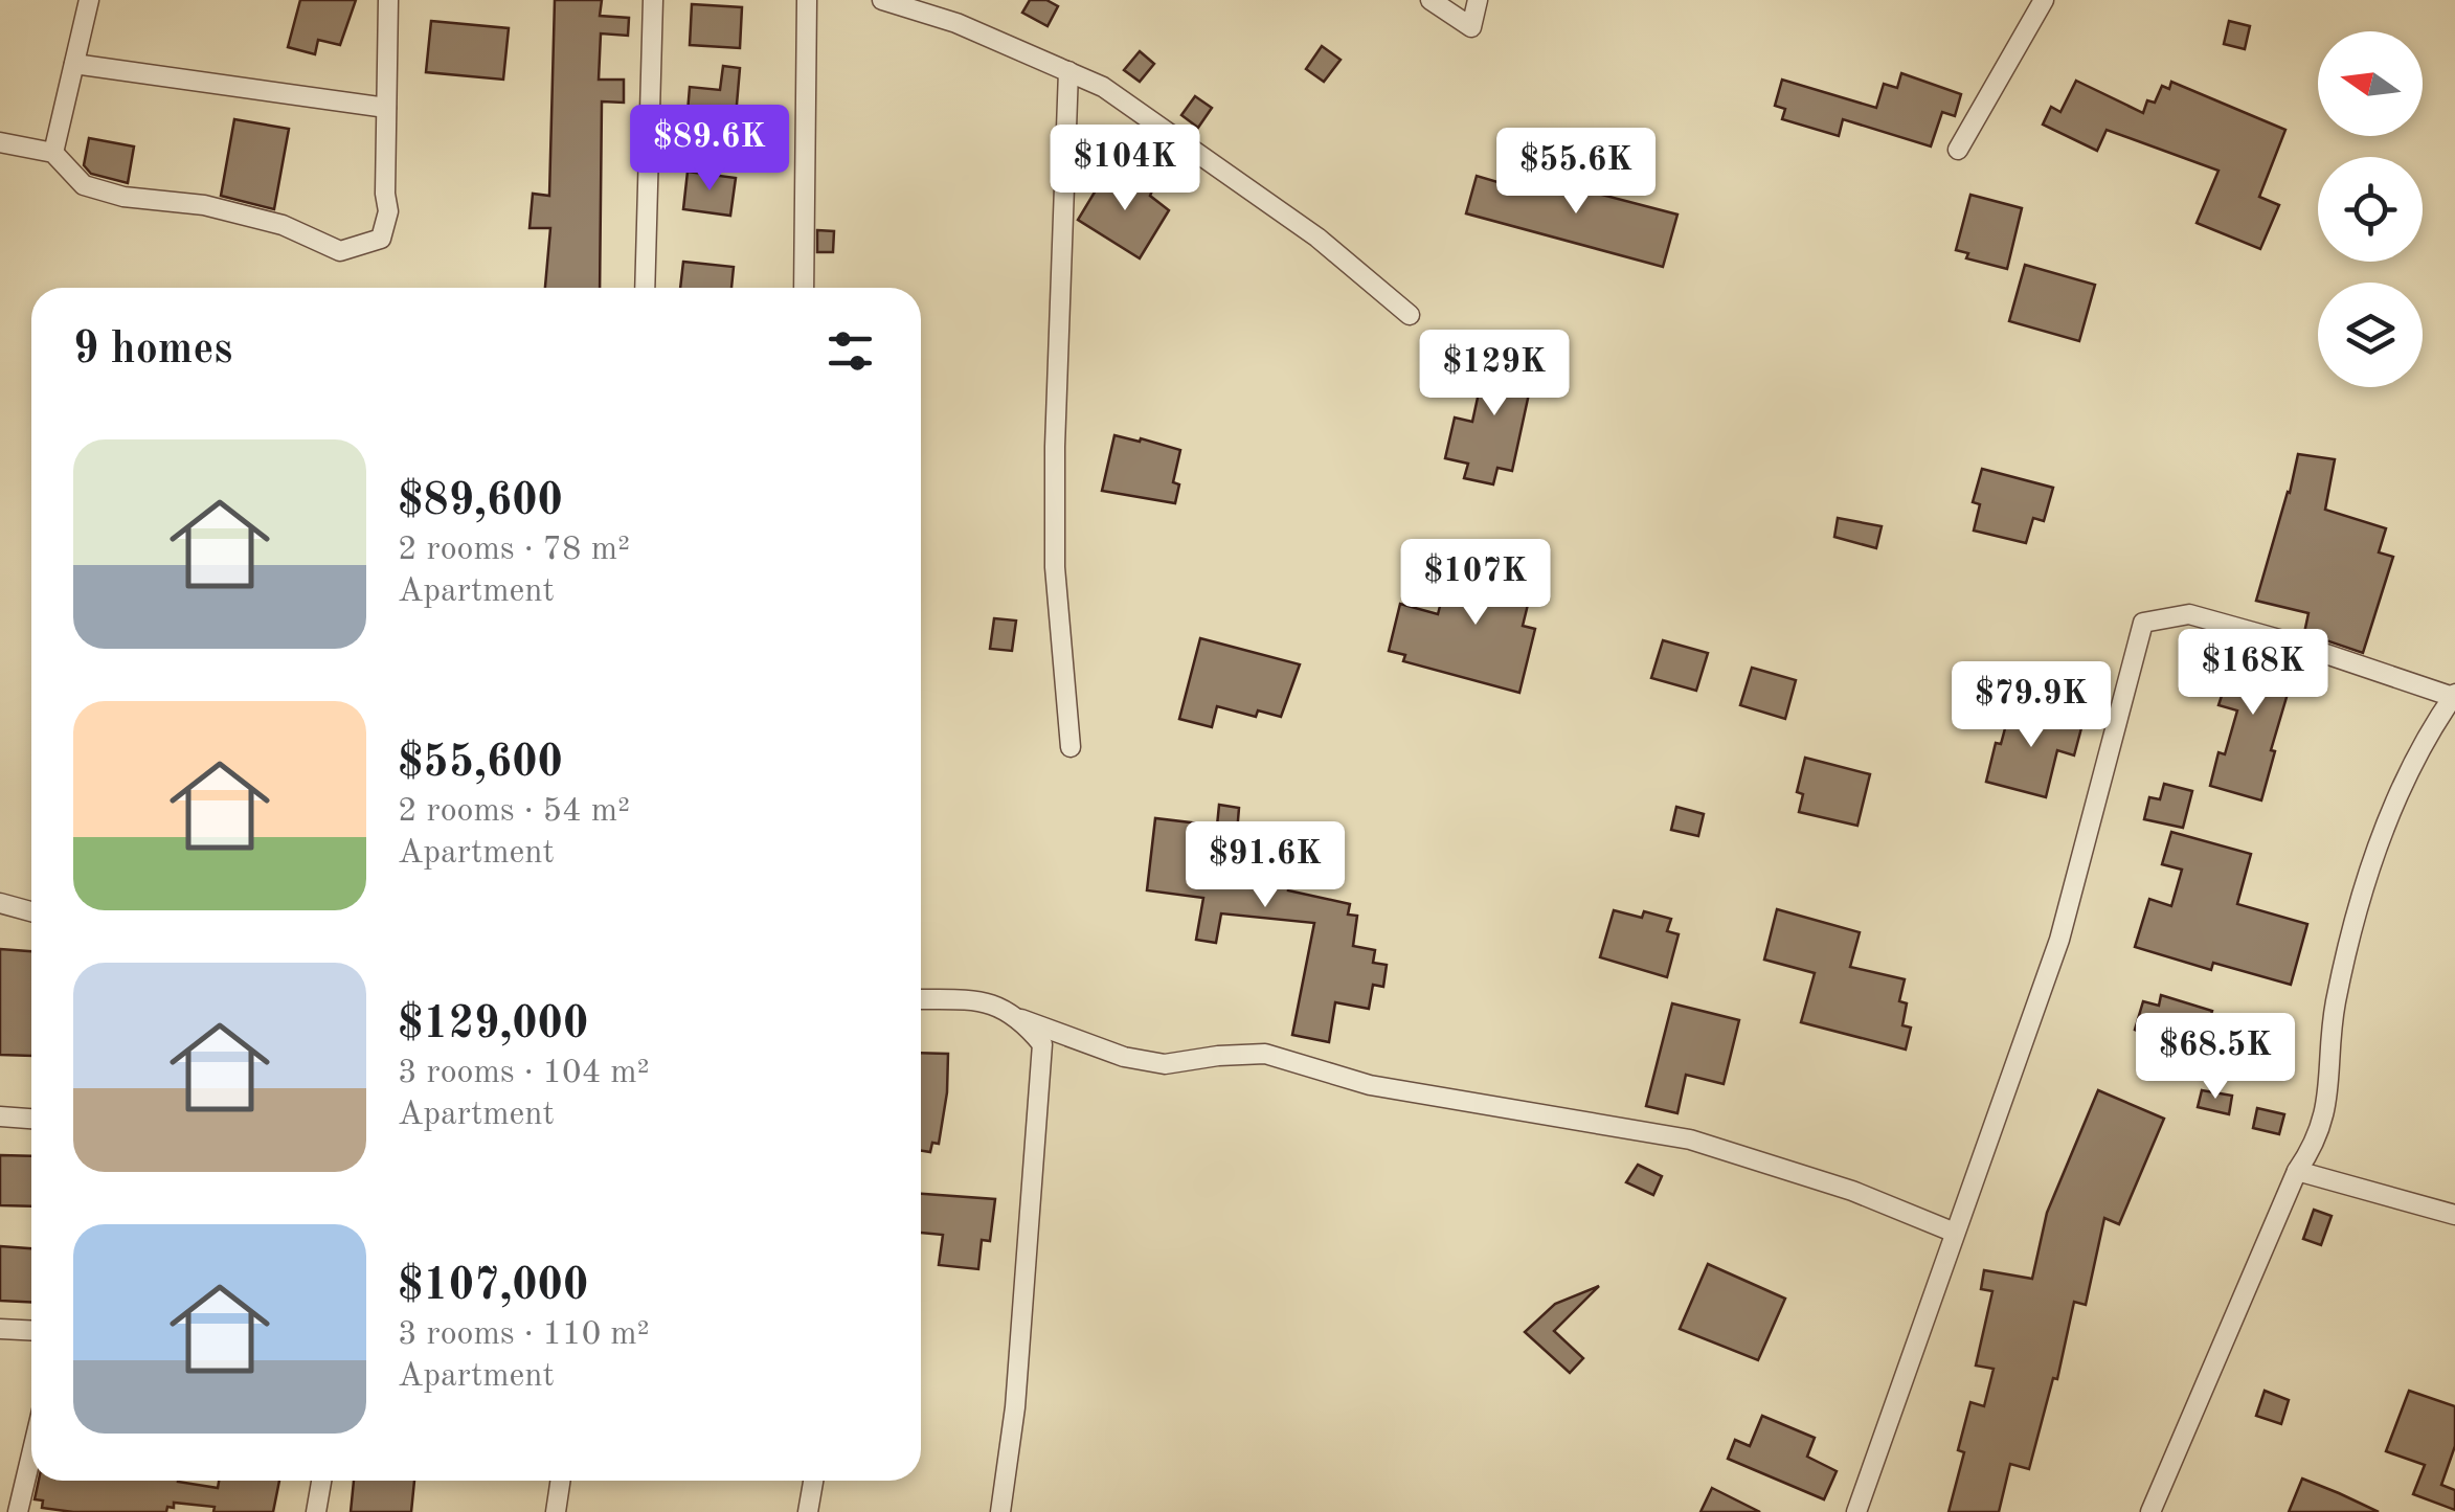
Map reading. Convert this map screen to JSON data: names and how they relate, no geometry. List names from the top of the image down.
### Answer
{
  "north": "left",
  "page": {
    "price": [
      "$89.6K",
      "$104K",
      "$55.6K",
      "$129K",
      "$107K",
      "$168K",
      "$79.9K",
      "$91.6K",
      "$68.5K"
    ],
    "heading": "9 homes",
    "list": [
      {
        "name": "$89,600",
        "note": "2 rooms · 78 m² · Apartment"
      },
      {
        "name": "$55,600",
        "note": "2 rooms · 54 m² · Apartment"
      },
      {
        "name": "$129,000",
        "note": "3 rooms · 104 m² · Apartment"
      },
      {
        "name": "$107,000",
        "note": "3 rooms · 110 m² · Apartment"
      }
    ]
  }
}
